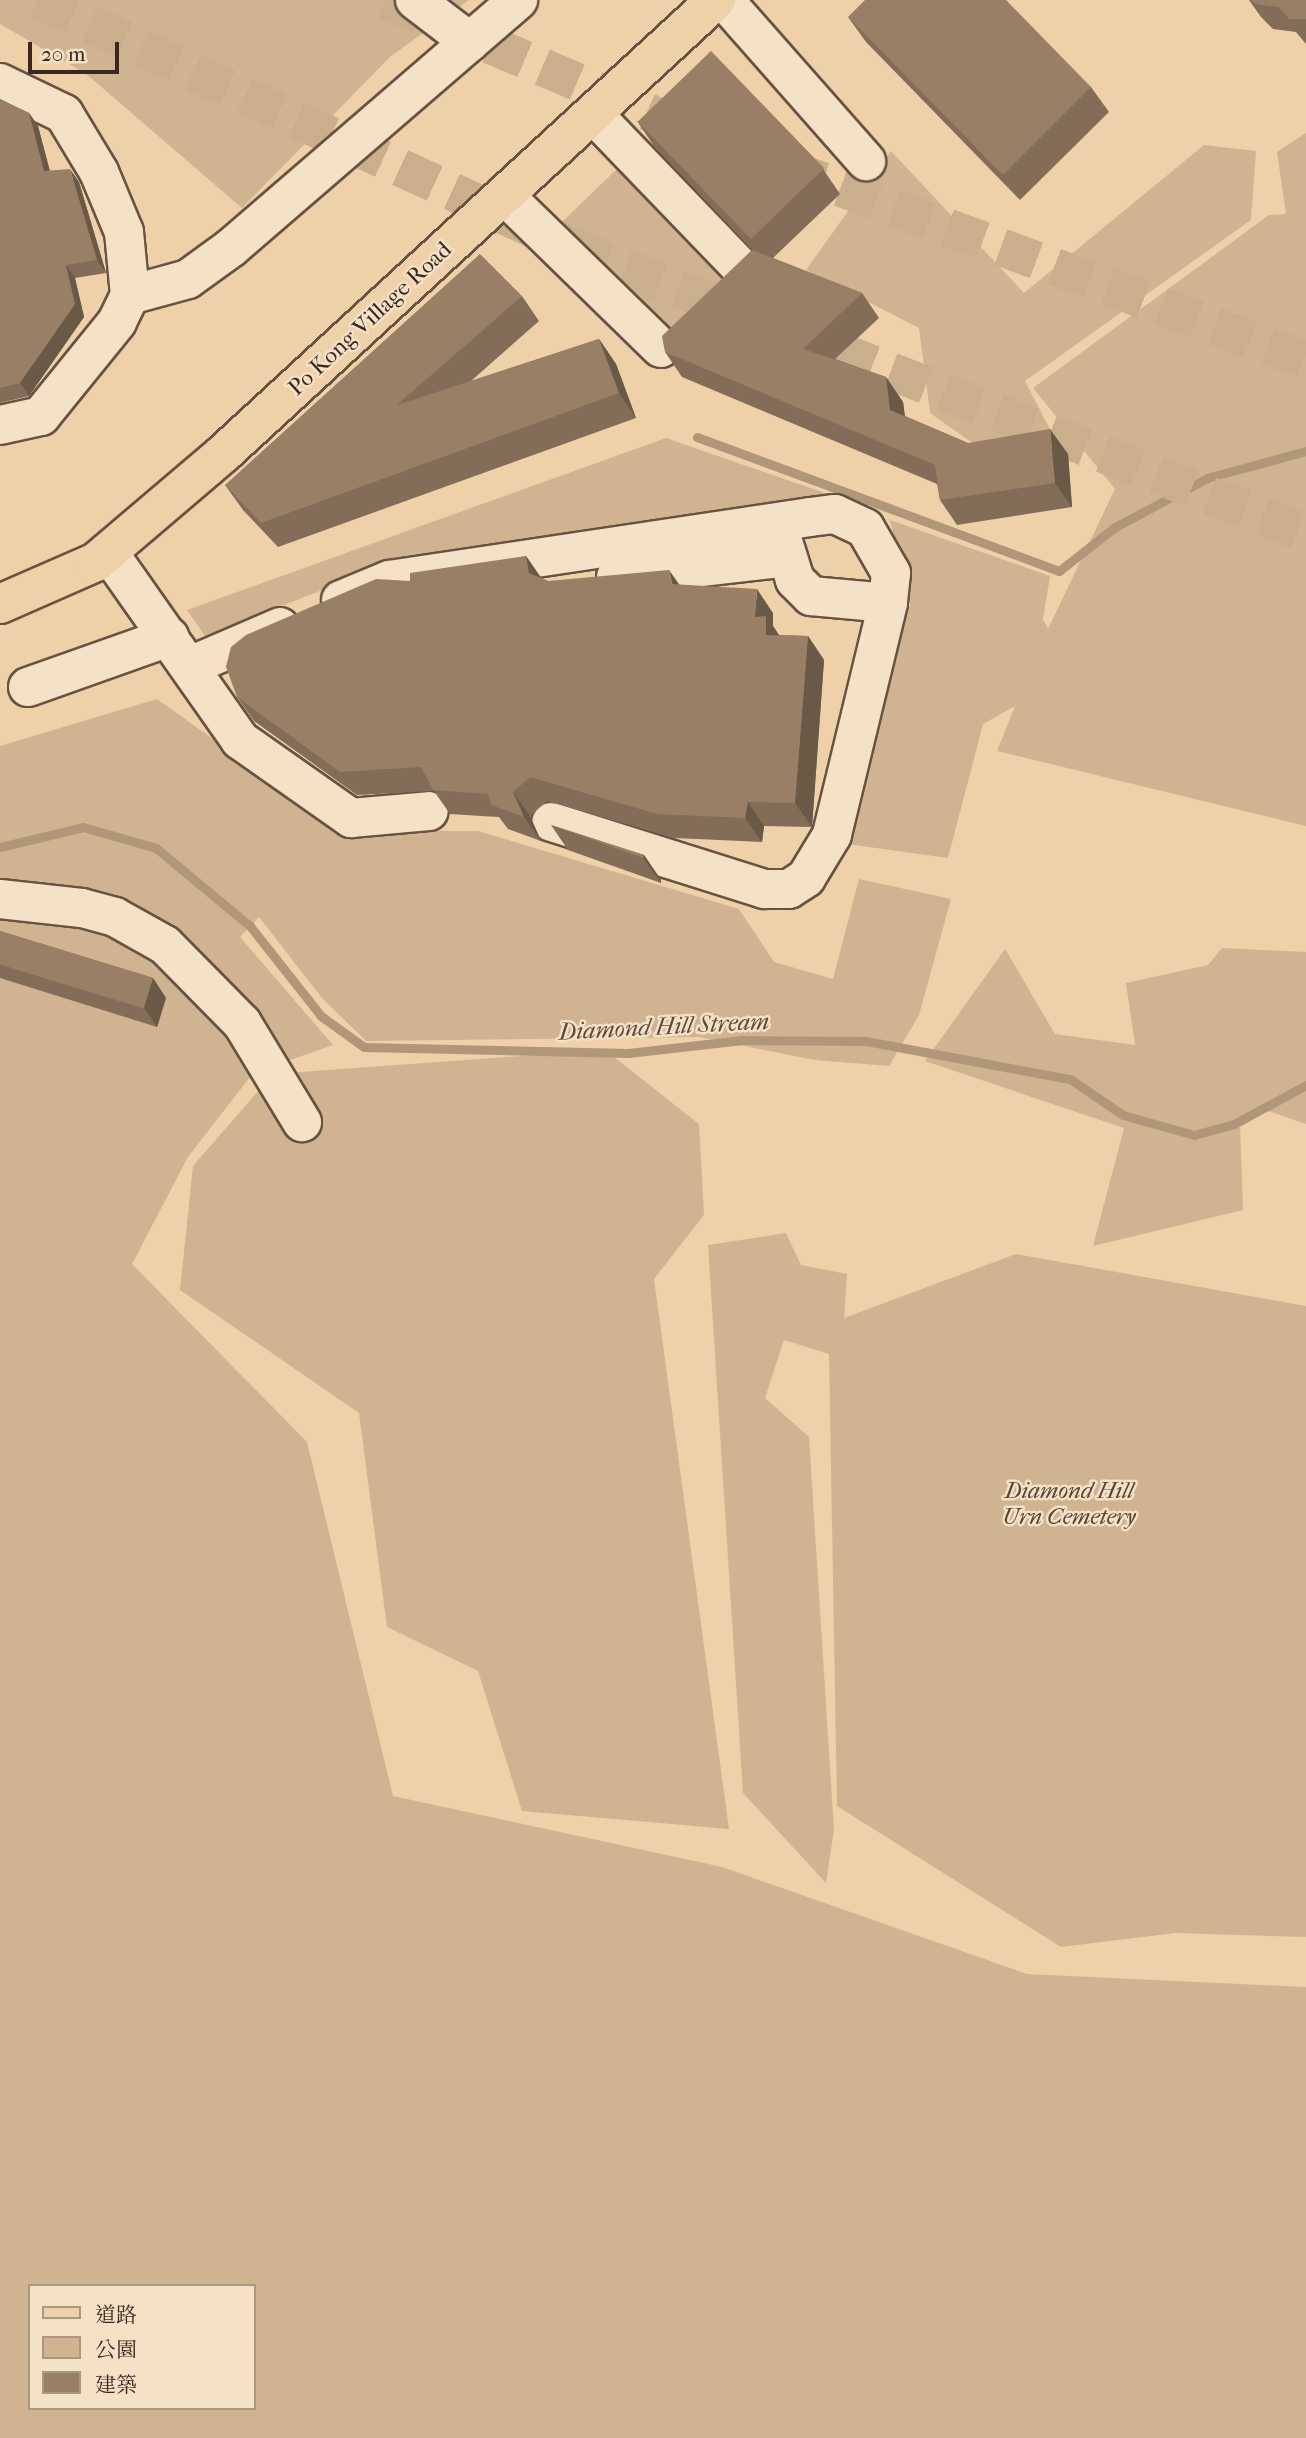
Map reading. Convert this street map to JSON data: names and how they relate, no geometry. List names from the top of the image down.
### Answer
{
  "streets": {
    "main road": ["Po Kong Village Road"]
  },
  "water": ["Diamond Hill Stream"],
  "parks": ["Diamond Hill Urn Cemetery"],
  "legend": ["道路", "公園", "建築"],
  "scale_bar": "20 m"
}
